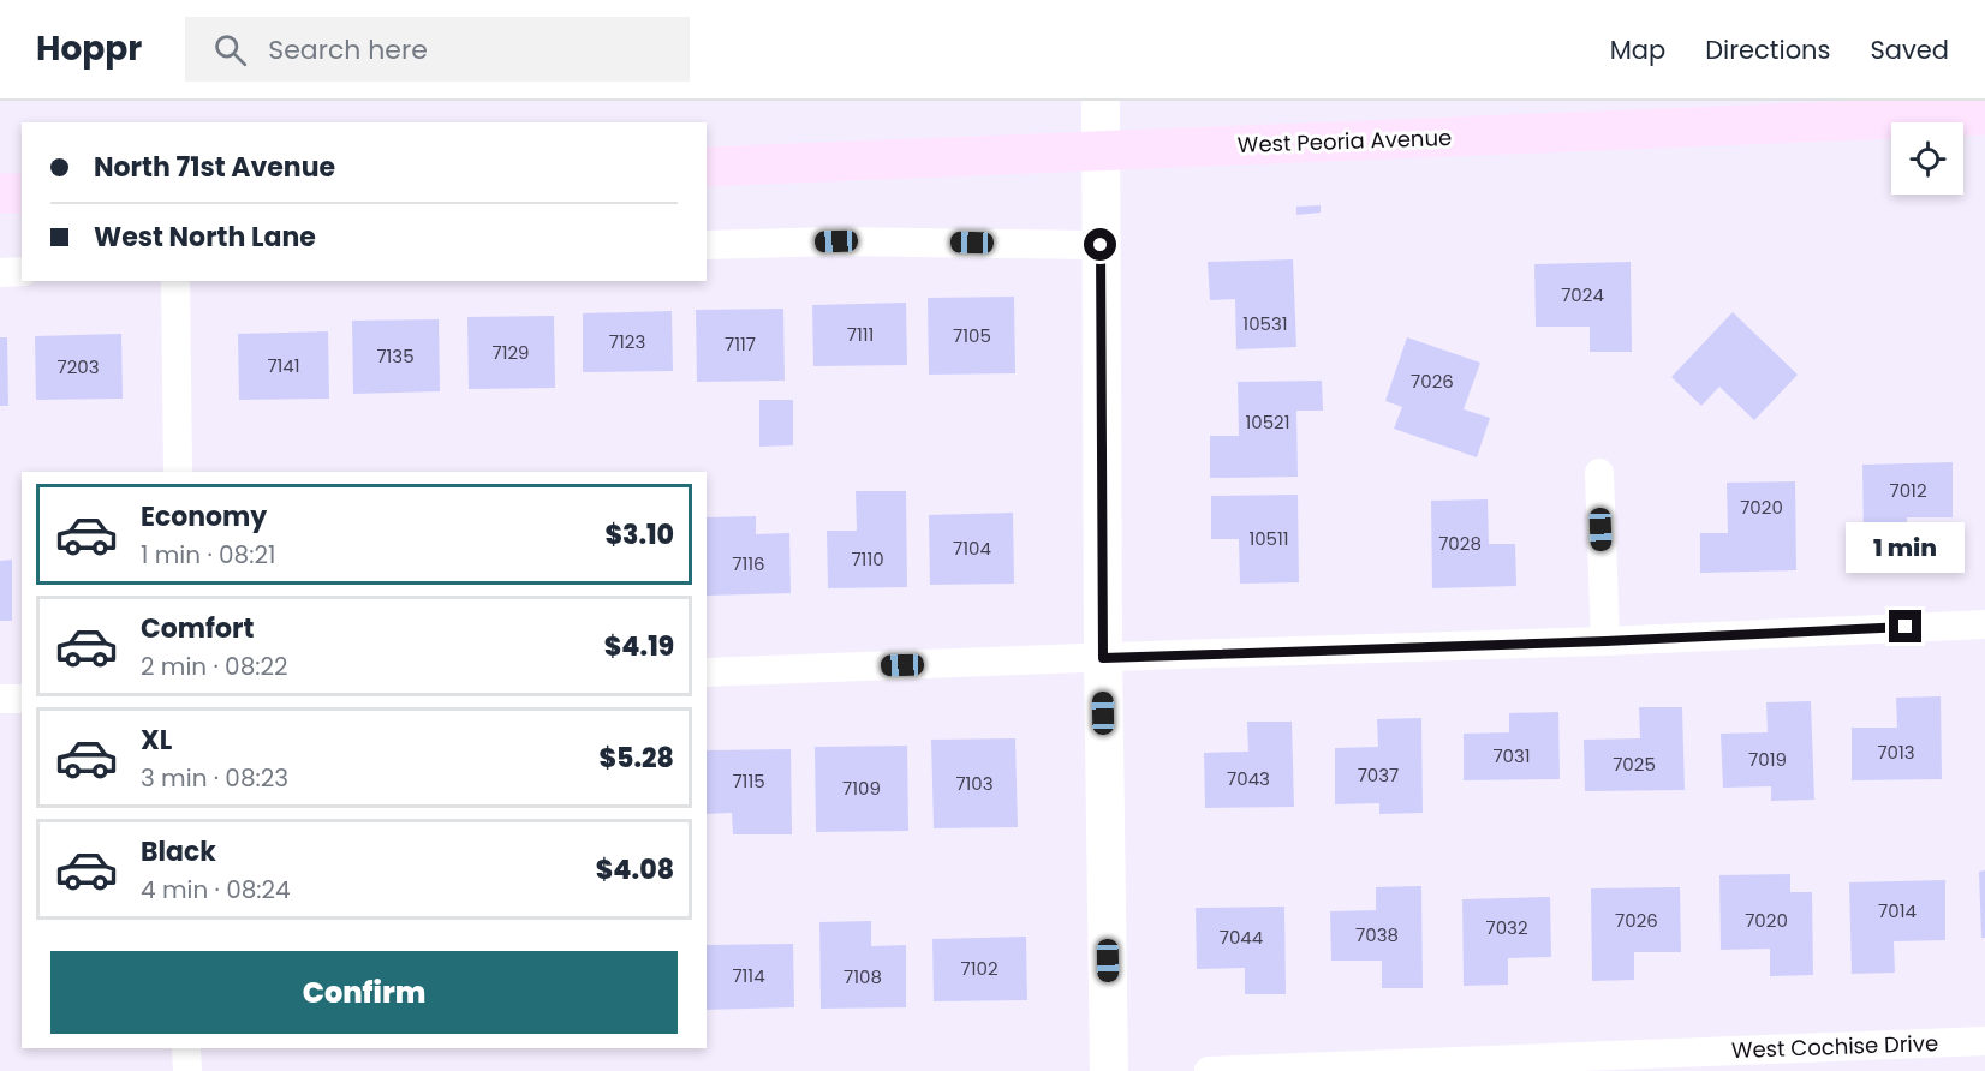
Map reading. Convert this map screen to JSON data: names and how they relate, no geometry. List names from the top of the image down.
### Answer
{
  "streets": {
    "main road": ["West Peoria Avenue"],
    "street": ["West Cochise Drive"]
  },
  "house_numbers": [
    "7024",
    "10531",
    "7111",
    "7105",
    "7123",
    "7117",
    "7129",
    "7135",
    "7141",
    "7203",
    "7026",
    "10521",
    "7012",
    "7020",
    "10511",
    "7028",
    "7104",
    "7110",
    "7116",
    "7013",
    "7031",
    "7019",
    "7025",
    "7037",
    "7043",
    "7115",
    "7103",
    "7109",
    "7014",
    "7026",
    "7020",
    "7032",
    "7038",
    "7044",
    "7102",
    "7114",
    "7108"
  ],
  "page": {
    "header": "Hoppr",
    "search": "Search here",
    "nav": ["Map", "Directions", "Saved"],
    "banner": ["North 71st Avenue", "West North Lane"],
    "list": [
      {
        "name": "Economy",
        "note": "1 min · 08:21",
        "value": "$3.10"
      },
      {
        "name": "Comfort",
        "note": "2 min · 08:22",
        "value": "$4.19"
      },
      {
        "name": "XL",
        "note": "3 min · 08:23",
        "value": "$5.28"
      },
      {
        "name": "Black",
        "note": "4 min · 08:24",
        "value": "$4.08"
      }
    ],
    "bubble": "1 min",
    "buttons": "Confirm"
  }
}
